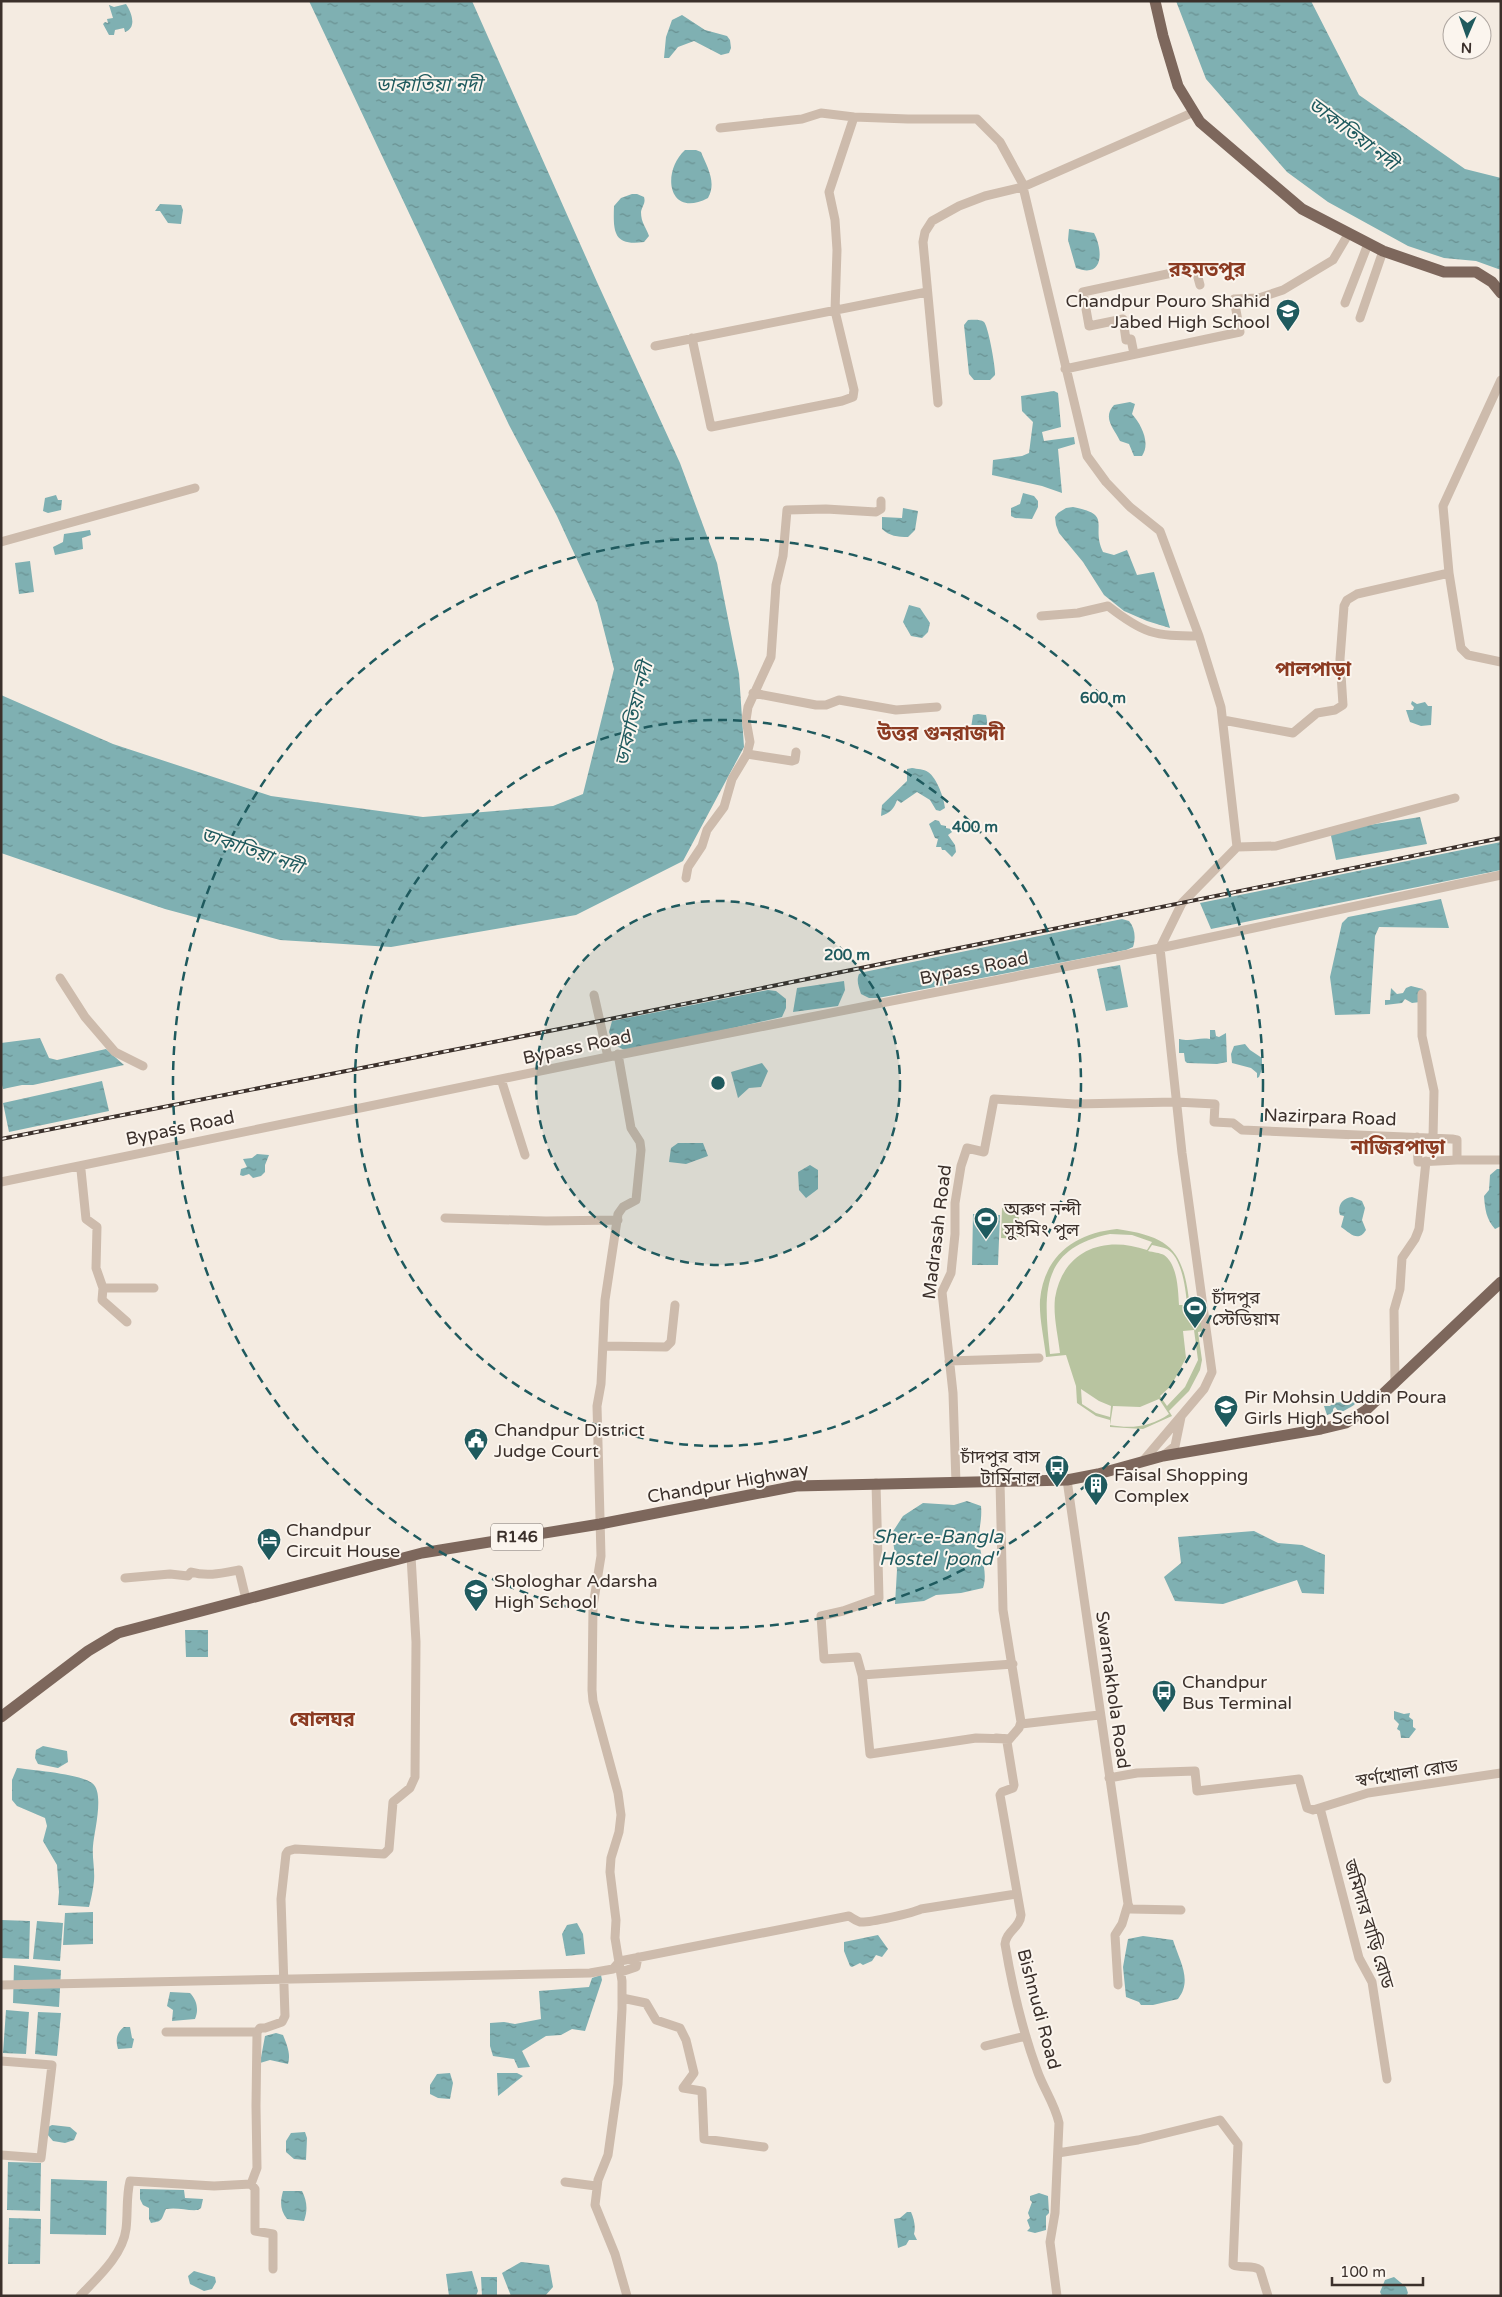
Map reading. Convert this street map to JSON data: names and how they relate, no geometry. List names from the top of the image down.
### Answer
{
  "streets": {
    "main road": ["Chandpur Highway", "R146"],
    "street": [
      "Bypass Road",
      "Nazirpara Road",
      "Madrasah Road",
      "Swarnakhola Road",
      "স্বর্ণখোলা রোড",
      "জমিদার বাড়ি রোড",
      "Bishnudi Road"
    ]
  },
  "crossings": [
    ["Nazirpara Road", "Madrasah Road"],
    ["Madrasah Road", "Chandpur Highway"],
    ["Chandpur Highway", "Swarnakhola Road"],
    ["স্বর্ণখোলা রোড", "জমিদার বাড়ি রোড"]
  ],
  "districts": [
    "রহমতপুর",
    "পালপাড়া",
    "উত্তর গুনরাজদী",
    "নাজিরপাড়া",
    "ষোলঘর"
  ],
  "water": ["ডাকাতিয়া নদী", "Sher-e-Bangla Hostel 'pond'"],
  "places": {
    "school or university": ["Chandpur Pouro Shahid Jabed High School", "Pir Mohsin Uddin Poura Girls High School", "Shologhar Adarsha High School"],
    "sports": ["অরুণ নন্দী সুইমিং পুল", "চাঁদপুর স্টেডিয়াম"],
    "public building": ["Chandpur District Judge Court"],
    "bus stop": ["চাঁদপুর বাস টার্মিনাল", "Chandpur Bus Terminal"],
    "building": ["Faisal Shopping Complex"],
    "hotel": ["Chandpur Circuit House"]
  },
  "scale_bar": "100 m",
  "north": "bottom",
  "rings": ["600 m", "400 m", "200 m"]
}
